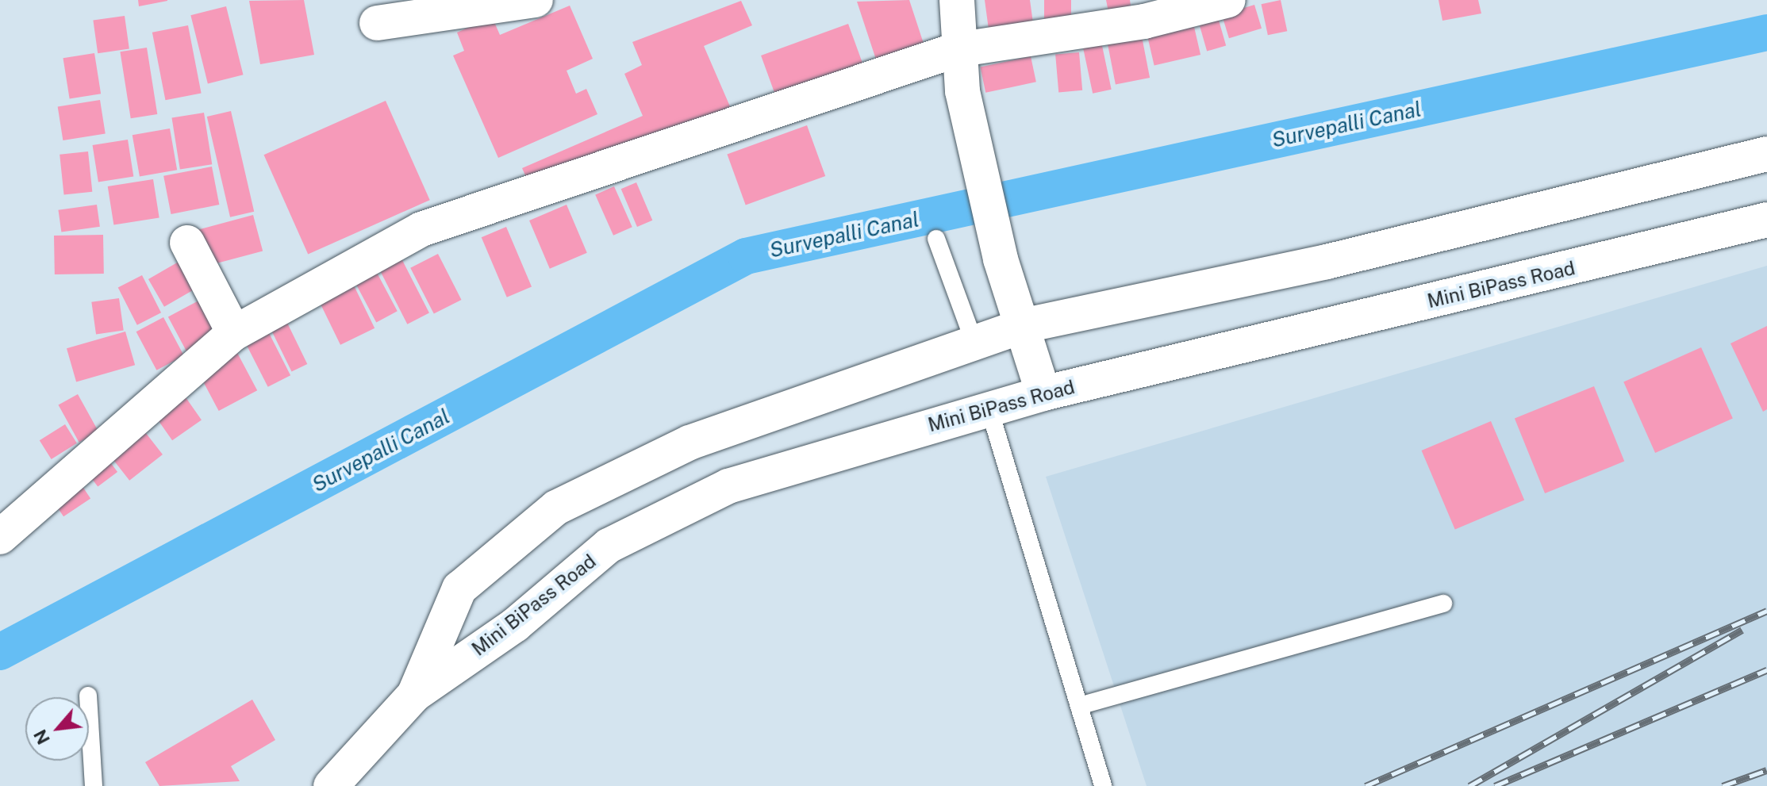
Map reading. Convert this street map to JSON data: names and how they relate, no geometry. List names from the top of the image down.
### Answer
{
  "streets": {
    "main road": ["Mini BiPass Road"]
  },
  "water": ["Survepalli Canal"],
  "north": "bottom left"
}
